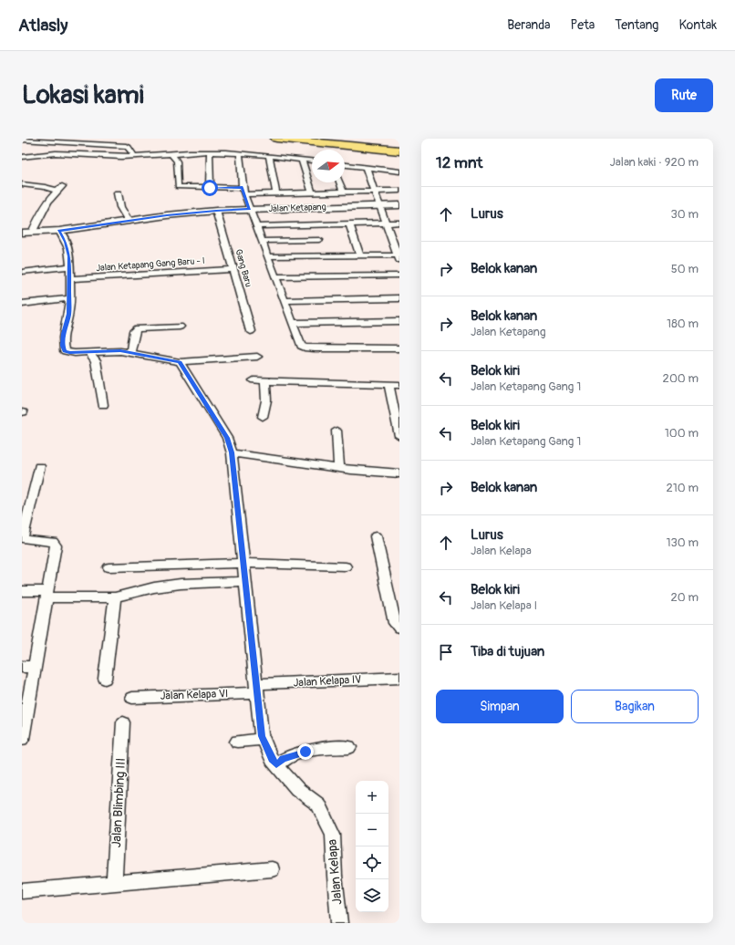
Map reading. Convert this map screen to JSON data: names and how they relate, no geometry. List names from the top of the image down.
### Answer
{
  "streets": {
    "street": [
      "Jalan Ketapang",
      "Jalan Ketapang Gang Baru - I",
      "Gang Baru",
      "Jalan Kelapa IV",
      "Jalan Kelapa VI",
      "Jalan Blimbing III",
      "Jalan Kelapa"
    ]
  },
  "crossings": [
    ["Jalan Ketapang", "Gang Baru"],
    ["Jalan Ketapang Gang Baru - I", "Gang Baru"],
    ["Jalan Kelapa IV", "Jalan Kelapa VI"],
    ["Jalan Kelapa IV", "Jalan Kelapa"],
    ["Jalan Kelapa VI", "Jalan Kelapa"]
  ],
  "north": "right",
  "page": {
    "header": "Atlasly",
    "nav": [
      "Beranda",
      "Peta",
      "Tentang",
      "Kontak"
    ],
    "buttons": [
      "Rute",
      ["Simpan", "Bagikan"]
    ],
    "title": "Lokasi kami",
    "heading": ["12 mnt", "Jalan kaki · 920 m"],
    "list": [
      ["Lurus", "30 m"],
      ["Belok kanan", "50 m"],
      ["Belok kanan", "Jalan Ketapang", "180 m"],
      ["Belok kiri", "Jalan Ketapang Gang 1", "200 m"],
      ["Belok kiri", "Jalan Ketapang Gang 1", "100 m"],
      ["Belok kanan", "210 m"],
      ["Lurus", "Jalan Kelapa", "130 m"],
      ["Belok kiri", "Jalan Kelapa I", "20 m"],
      "Tiba di tujuan"
    ],
    "map_buttons": ["+", "−"]
  }
}
